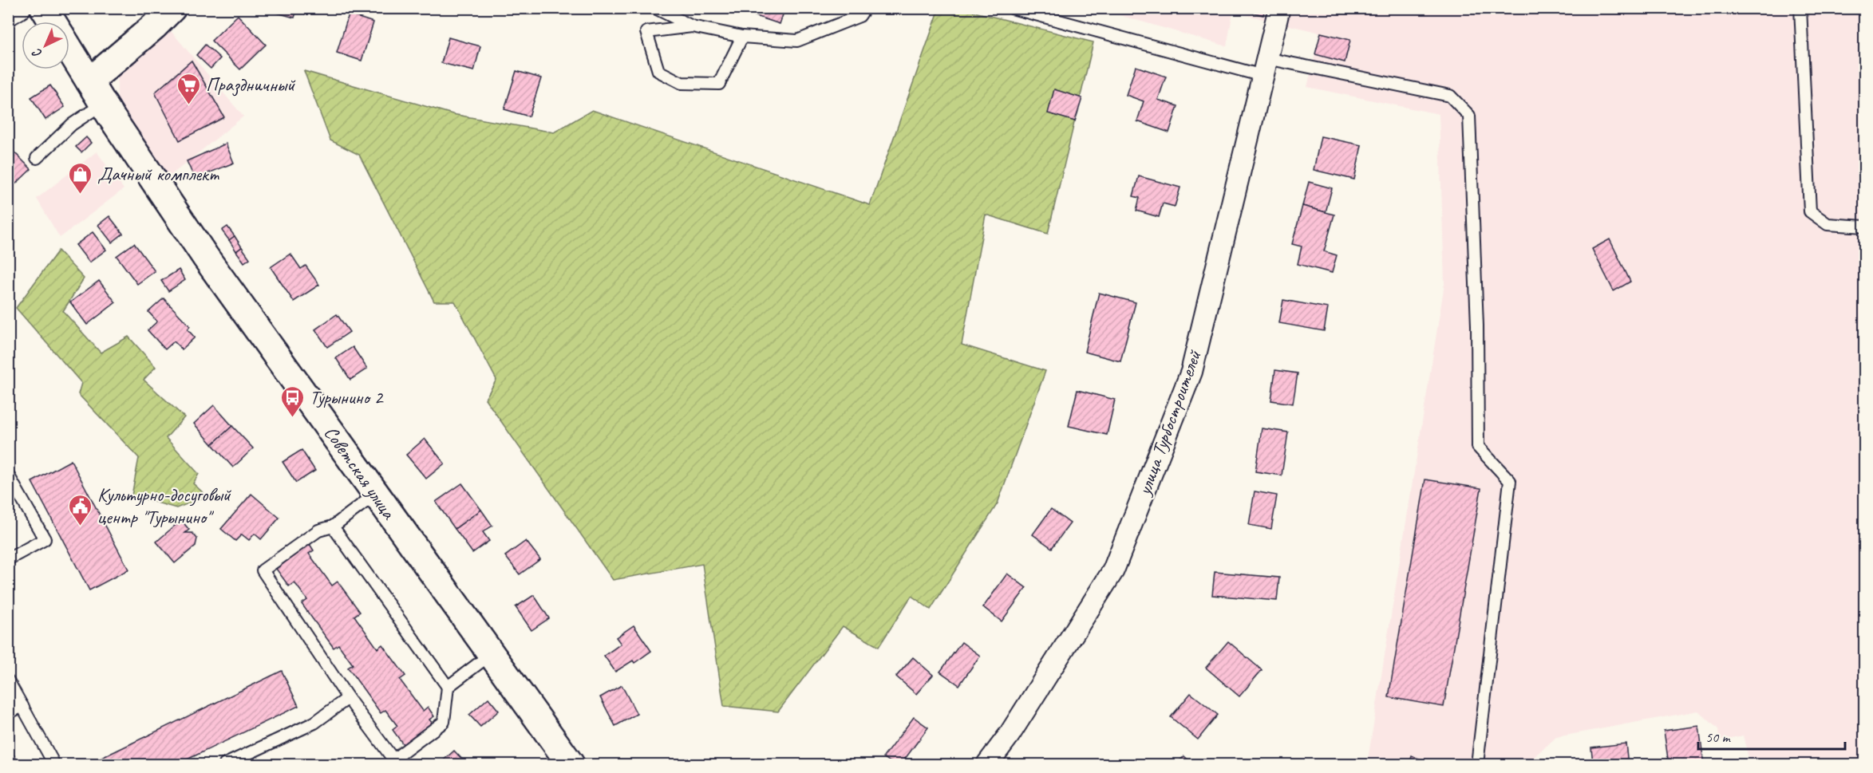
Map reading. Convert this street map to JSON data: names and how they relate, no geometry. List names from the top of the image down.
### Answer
{
  "streets": {
    "main road": ["Советская улица"],
    "street": ["улица Турбостроителей"]
  },
  "places": {
    "supermarket": ["Праздничный"],
    "shop": ["Дачный комплект"],
    "bus stop": ["Турынино 2"],
    "public building": ["Культурно-досуговый центр \"Турынино\""]
  },
  "scale_bar": "50 m",
  "north": "bottom left"
}
